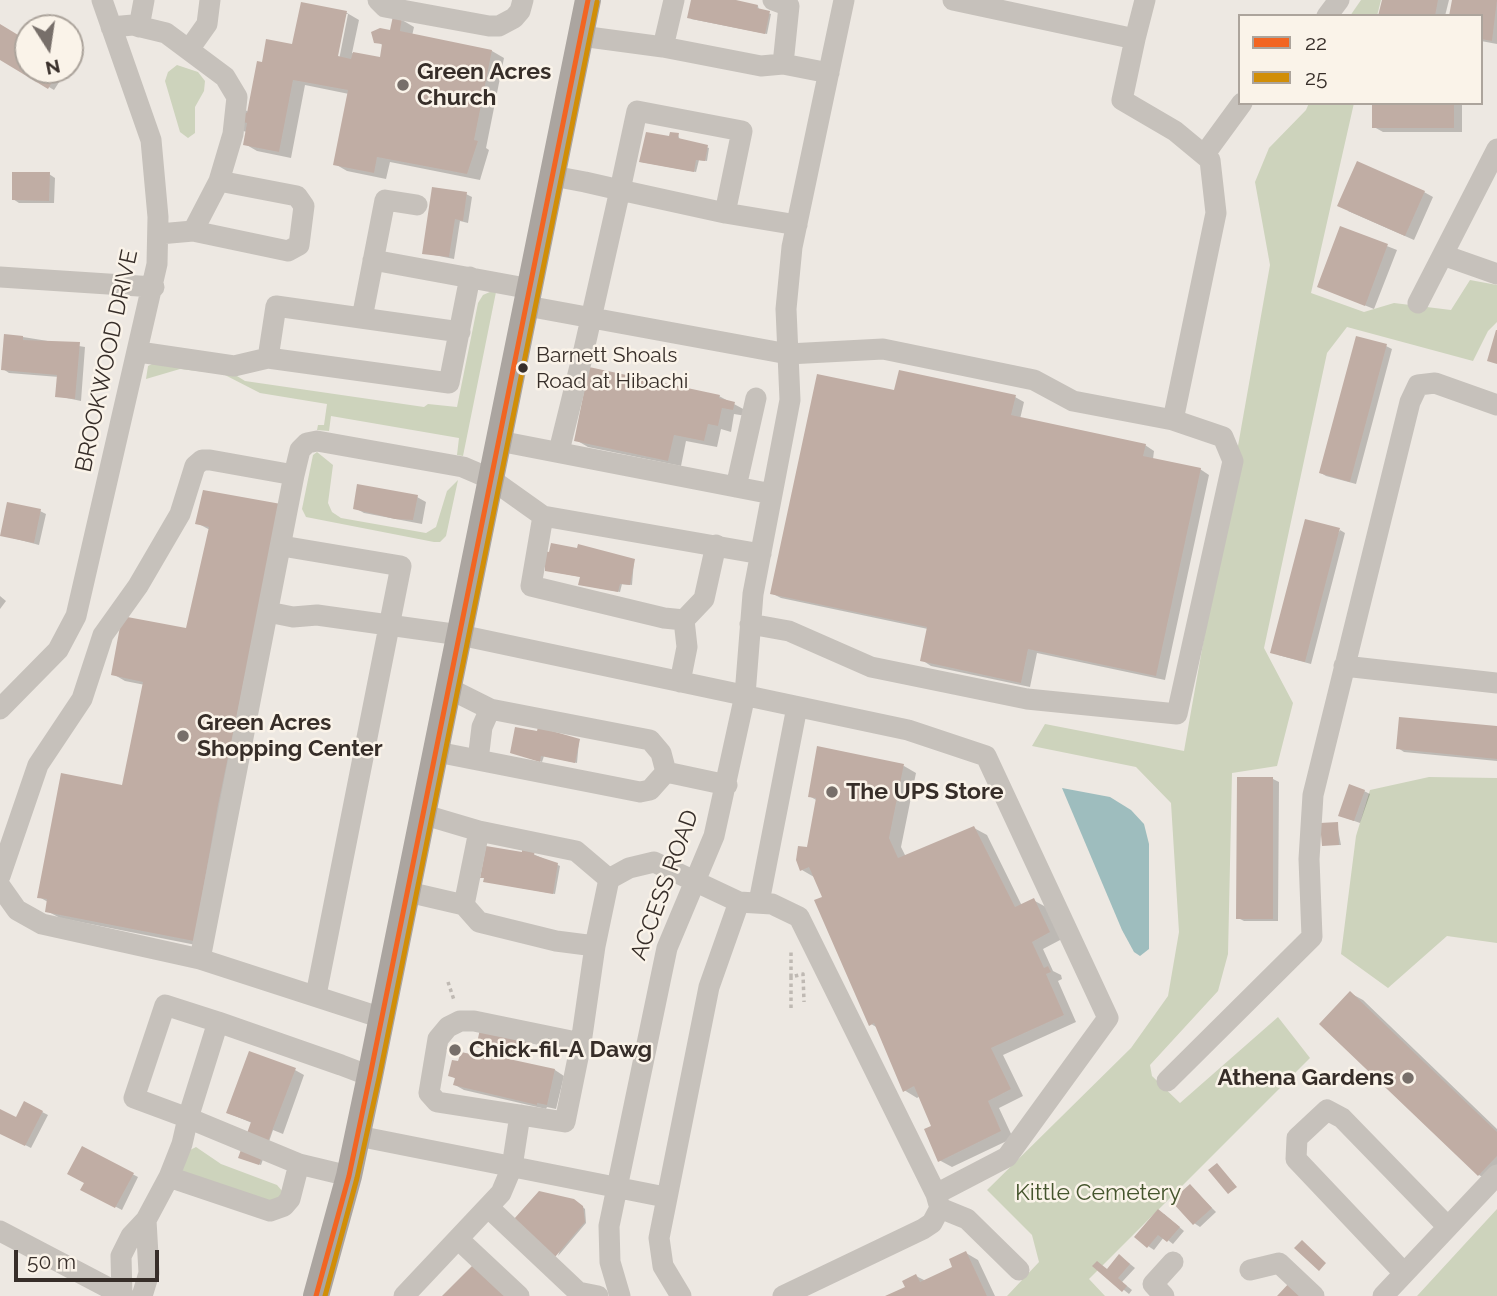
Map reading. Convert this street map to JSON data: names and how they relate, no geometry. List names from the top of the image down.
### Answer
{
  "streets": {
    "street": ["BROOKWOOD DRIVE", "ACCESS ROAD"]
  },
  "parks": ["Kittle Cemetery"],
  "places": [
    "Green Acres Church",
    "Barnett Shoals Road at Hibachi",
    "Green Acres Shopping Center",
    "The UPS Store",
    "Chick-fil-A Dawg",
    "Athena Gardens"
  ],
  "lines": ["transit line 22", "transit line 25"],
  "legend": ["22", "25"],
  "scale_bar": "50 m",
  "north": "bottom"
}
